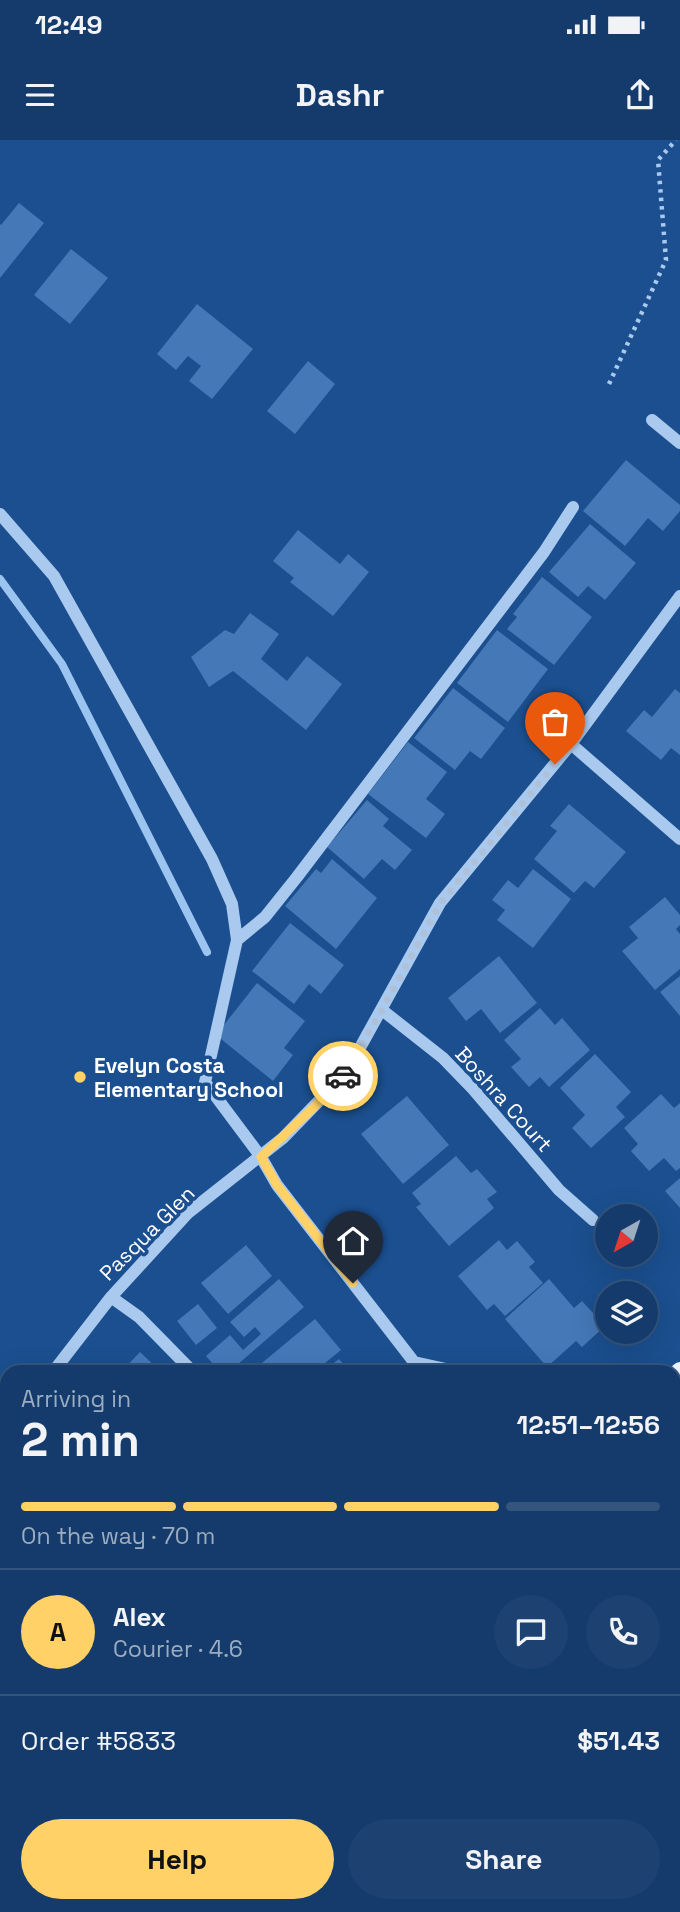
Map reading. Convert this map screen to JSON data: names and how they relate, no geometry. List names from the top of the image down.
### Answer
{
  "streets": {
    "street": ["Boshra Court", "Pasqua Glen"]
  },
  "crossings": [
    ["Boshra Court", "Pasqua Glen"]
  ],
  "places": ["Evelyn Costa Elementary School"],
  "north": "bottom left",
  "page": {
    "status": "12:49",
    "header": "Dashr",
    "heading": ["2 min", "Arriving in", "12:51–12:56"],
    "panel": [
      "Alex",
      "Courier · 4.6",
      "Order #5833",
      "$51.43"
    ],
    "bar": "On the way · 70 m",
    "round": "A",
    "buttons": ["Help", "Share"]
  }
}
